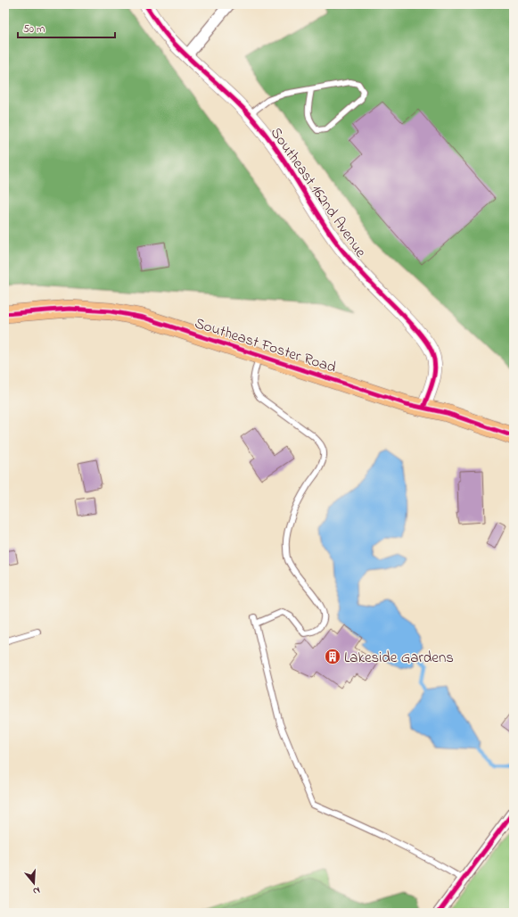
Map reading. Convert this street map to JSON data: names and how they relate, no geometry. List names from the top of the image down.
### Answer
{
  "streets": {
    "main road": ["Southeast Foster Road"],
    "street": ["Southeast 162nd Avenue"]
  },
  "crossings": [
    ["Southeast 162nd Avenue", "Southeast Foster Road"]
  ],
  "places": {
    "building": ["Lakeside Gardens"]
  },
  "scale_bar": "50 m",
  "north": "bottom"
}
